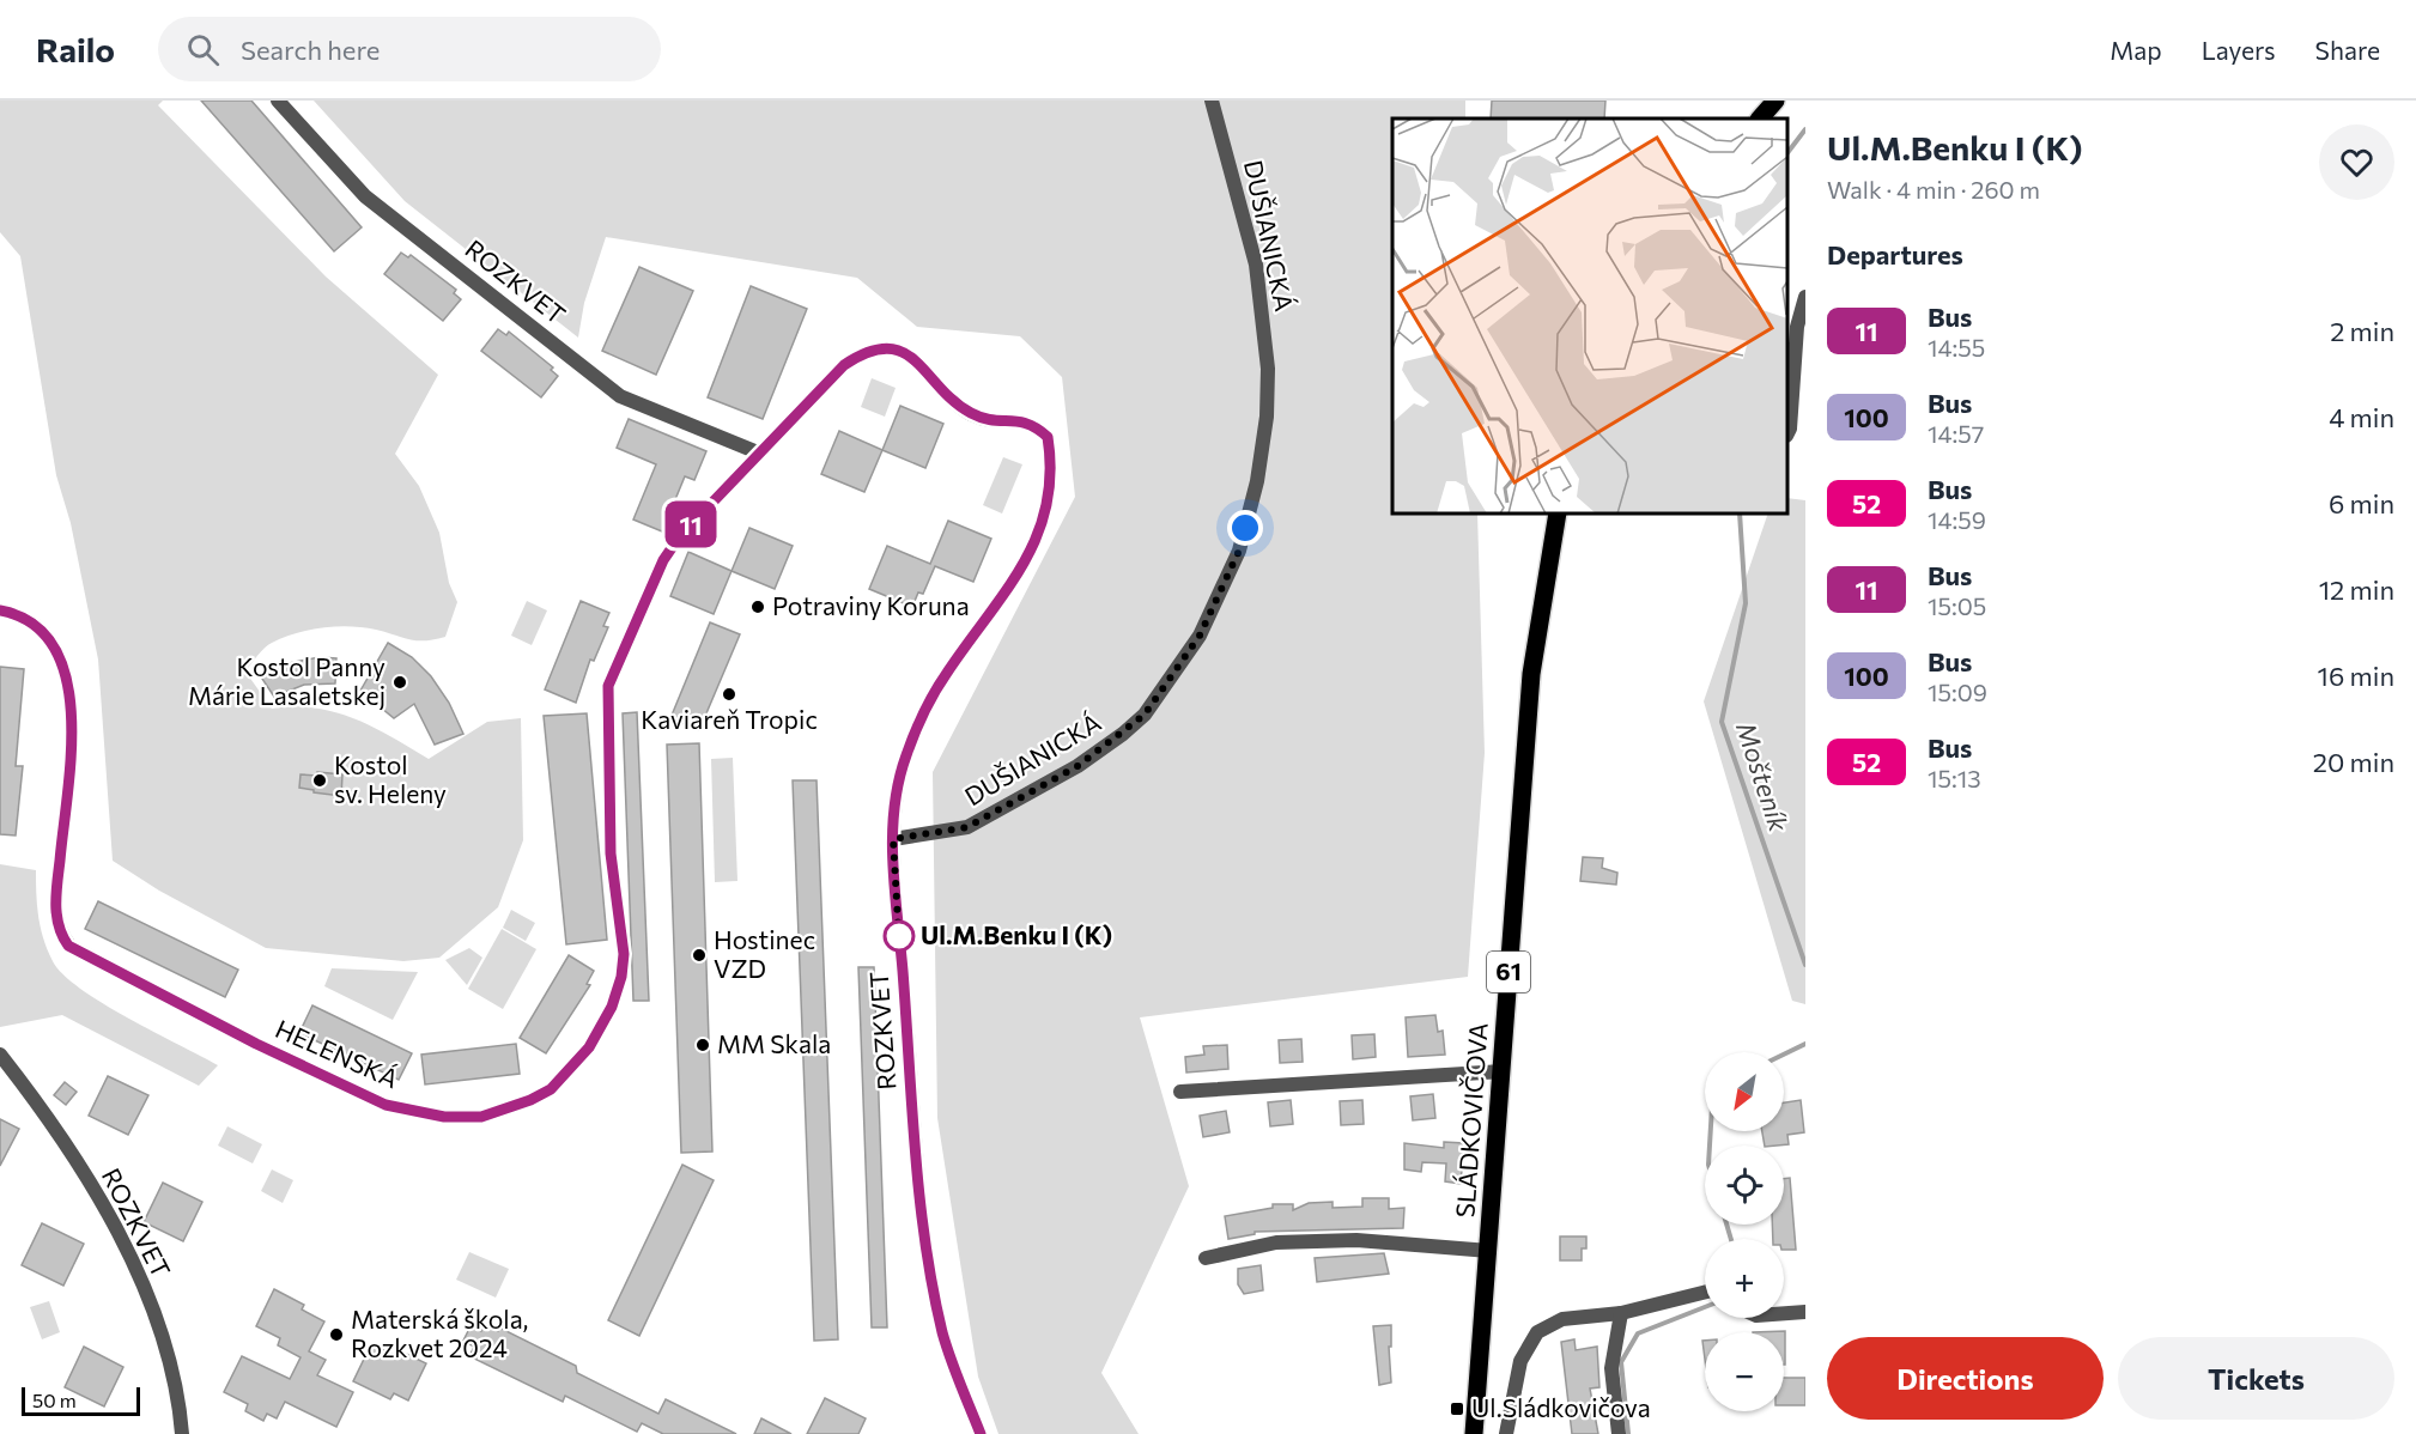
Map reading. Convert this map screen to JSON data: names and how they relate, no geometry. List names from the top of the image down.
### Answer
{
  "streets": {
    "main road": ["61", "SLÁDKOVIČOVA"],
    "street": ["DUŠIANICKÁ", "ROZKVET", "HELENSKÁ"]
  },
  "crossings": [
    ["DUŠIANICKÁ", "ROZKVET"],
    ["ROZKVET", "HELENSKÁ"]
  ],
  "water": ["Mošteník"],
  "places": {
    "other": [
      "Potraviny Koruna",
      "Kostol Panny Márie Lasaletskej",
      "Kaviareň Tropic",
      "Kostol sv. Heleny",
      "Ul.M.Benku I (K)",
      "Hostinec VZD",
      "MM Skala",
      "Materská škola, Rozkvet 2024"
    ],
    "transit": ["Ul.Sládkovičova"]
  },
  "lines": ["bus line 11"],
  "scale_bar": "50 m",
  "north": "bottom left",
  "page": {
    "header": "Railo",
    "search": "Search here",
    "nav": ["Map", "Layers", "Share"],
    "on_map": "11",
    "heading": [
      ["Ul.M.Benku I (K)", "Walk · 4 min · 260 m"],
      "Departures"
    ],
    "list": [
      {
        "mark": "11",
        "name": "Bus",
        "note": "14:55",
        "value": "2 min"
      },
      {
        "mark": "100",
        "name": "Bus",
        "note": "14:57",
        "value": "4 min"
      },
      {
        "mark": "52",
        "name": "Bus",
        "note": "14:59",
        "value": "6 min"
      },
      {
        "mark": "11",
        "name": "Bus",
        "note": "15:05",
        "value": "12 min"
      },
      {
        "mark": "100",
        "name": "Bus",
        "note": "15:09",
        "value": "16 min"
      },
      {
        "mark": "52",
        "name": "Bus",
        "note": "15:13",
        "value": "20 min"
      }
    ],
    "map_buttons": ["+", "−"],
    "buttons": ["Directions", "Tickets"],
    "scale": "50 m"
  }
}
